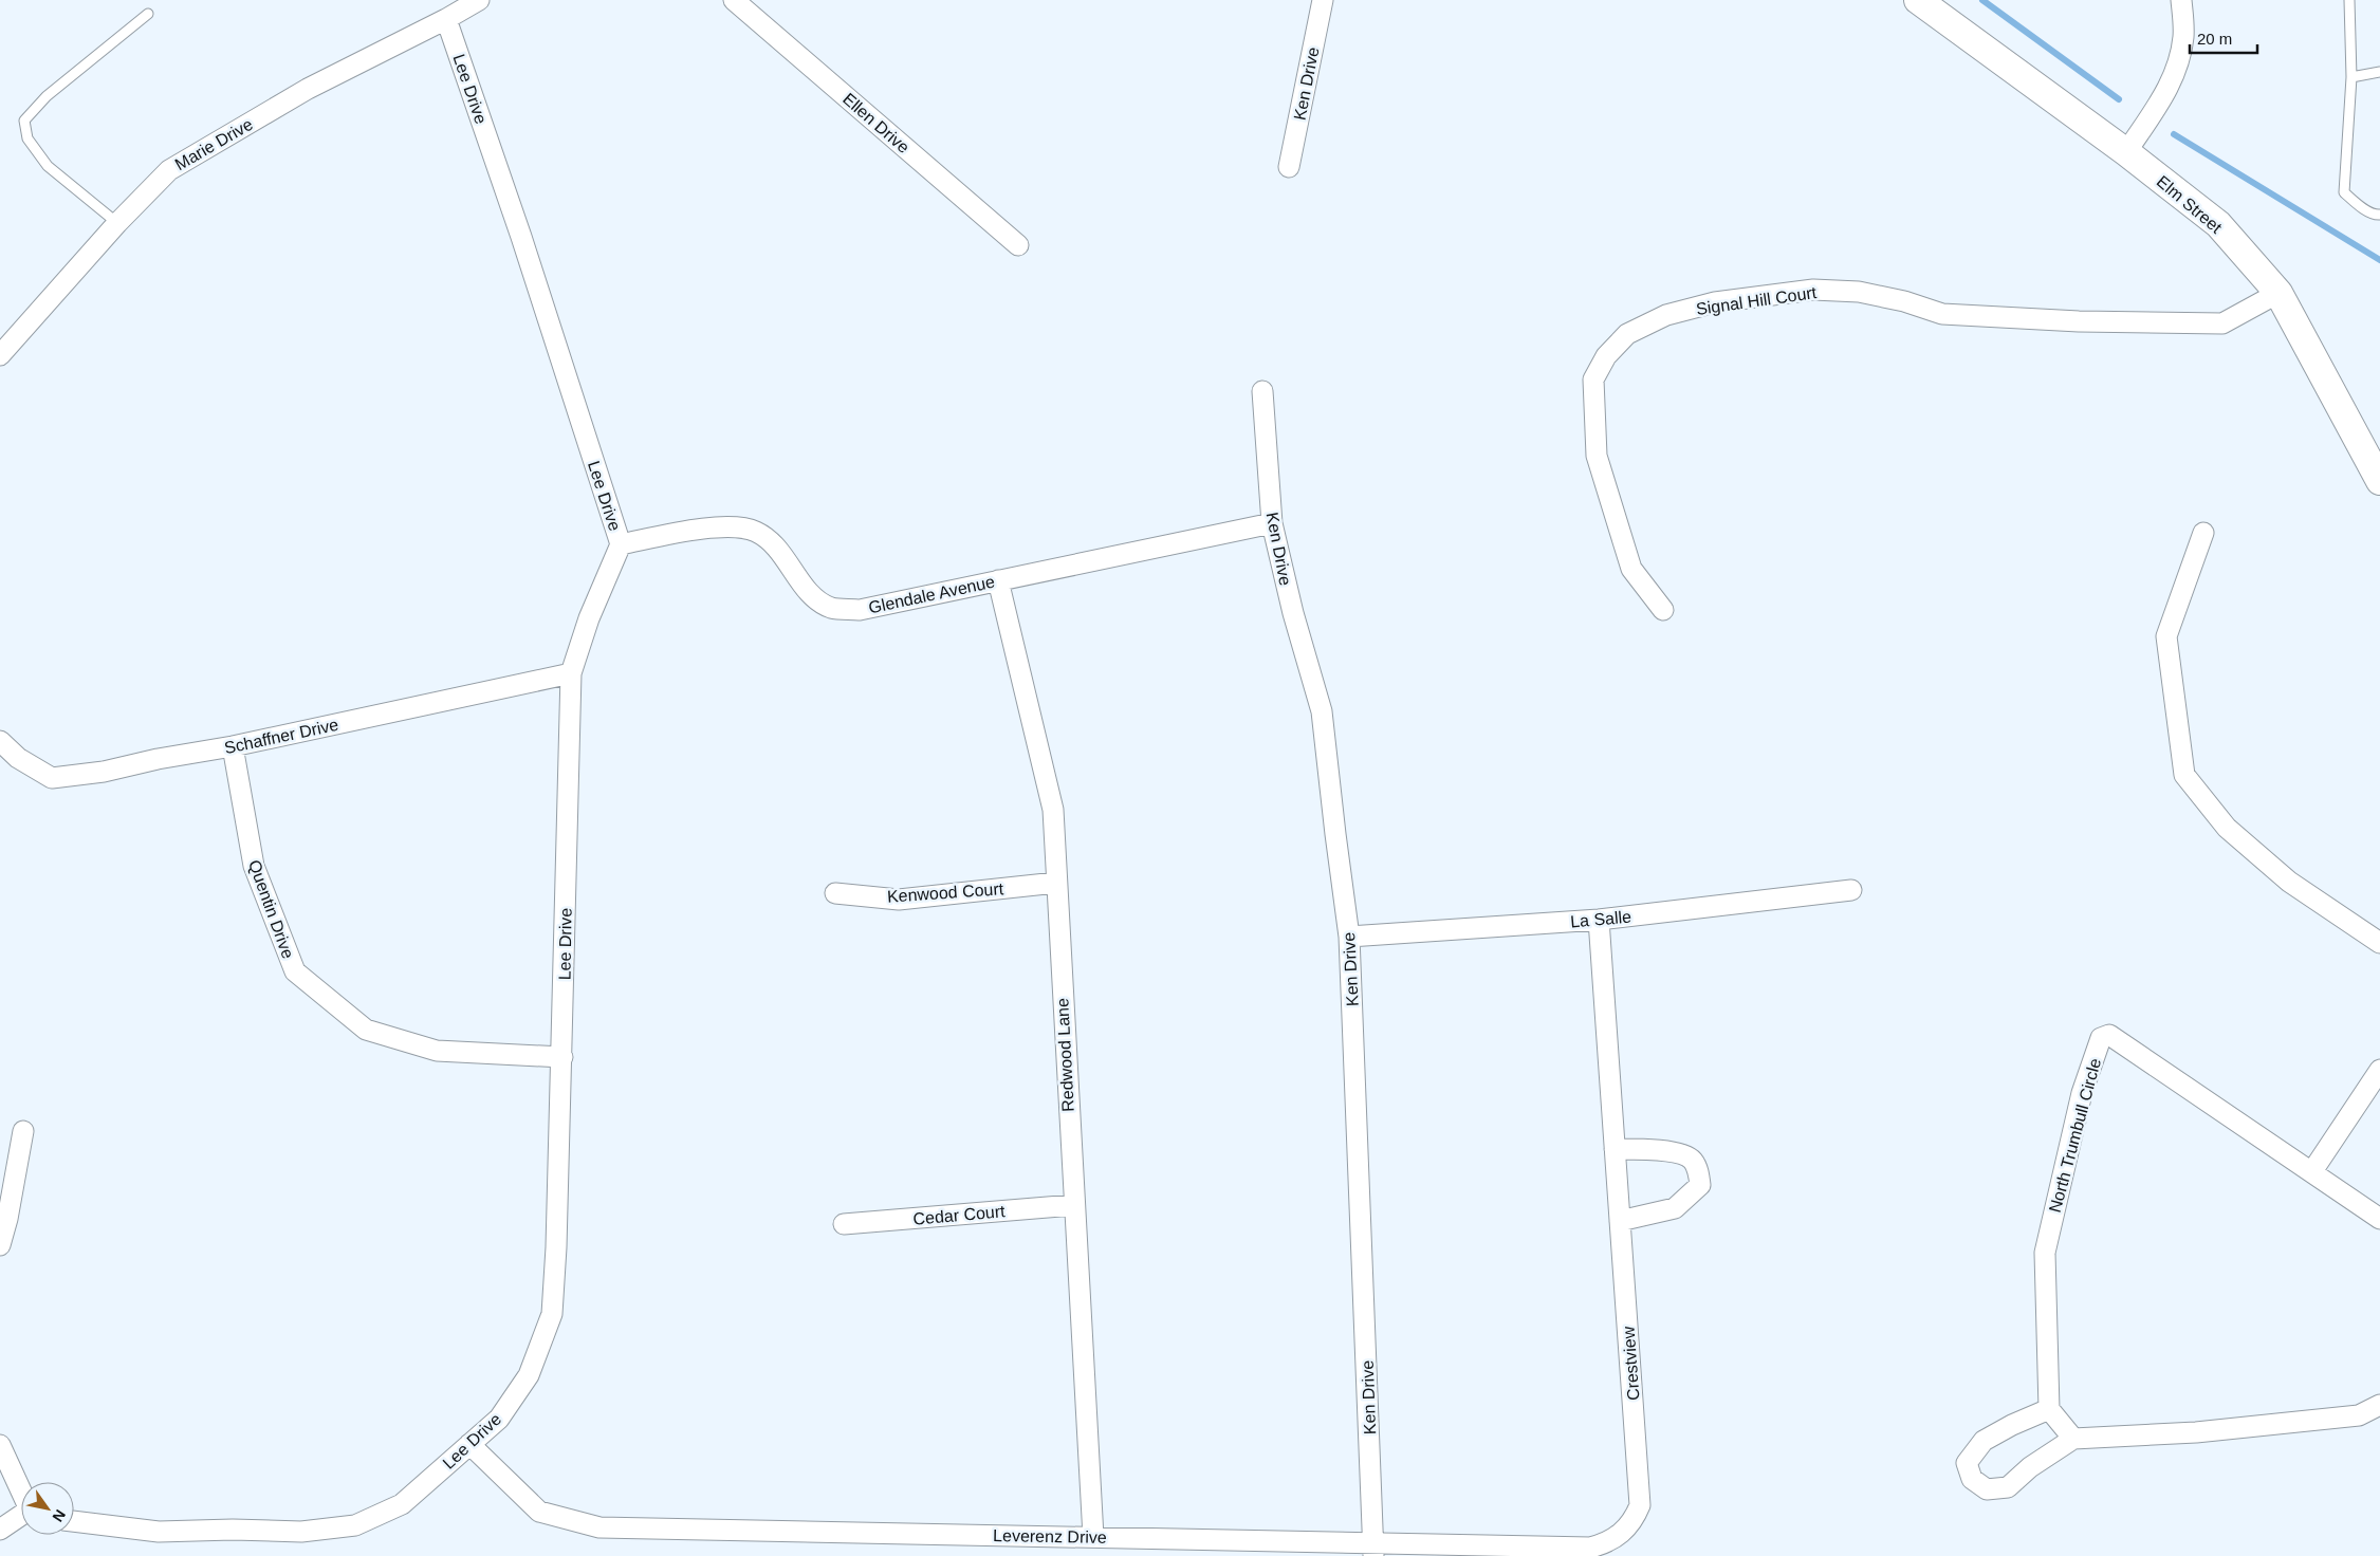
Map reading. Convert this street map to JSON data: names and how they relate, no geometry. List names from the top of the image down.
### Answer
{
  "streets": {
    "main road": ["Elm Street"],
    "street": [
      "Ken Drive",
      "Lee Drive",
      "Ellen Drive",
      "Marie Drive",
      "Signal Hill Court",
      "Glendale Avenue",
      "Schaffner Drive",
      "Kenwood Court",
      "Quentin Drive",
      "La Salle",
      "Redwood Lane",
      "North Trumbull Circle",
      "Cedar Court",
      "Crestview",
      "Leverenz Drive"
    ]
  },
  "crossings": [
    ["Ken Drive", "Glendale Avenue"],
    ["Ken Drive", "La Salle"],
    ["Ken Drive", "Leverenz Drive"],
    ["Lee Drive", "Marie Drive"],
    ["Lee Drive", "Glendale Avenue"],
    ["Lee Drive", "Schaffner Drive"],
    ["Lee Drive", "Quentin Drive"],
    ["Lee Drive", "Leverenz Drive"],
    ["Elm Street", "Signal Hill Court"],
    ["Glendale Avenue", "Redwood Lane"],
    ["Schaffner Drive", "Quentin Drive"],
    ["Kenwood Court", "Redwood Lane"],
    ["La Salle", "Crestview"],
    ["Redwood Lane", "Cedar Court"],
    ["Redwood Lane", "Leverenz Drive"],
    ["Crestview", "Leverenz Drive"]
  ],
  "scale_bar": "20 m",
  "north": "bottom right"
}
